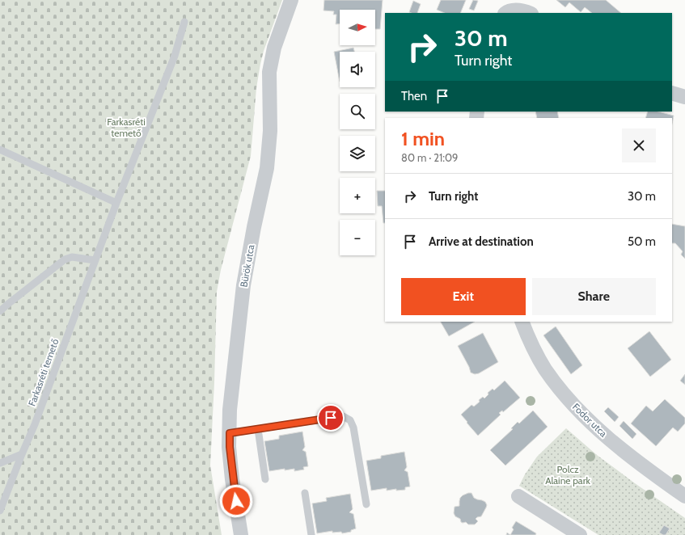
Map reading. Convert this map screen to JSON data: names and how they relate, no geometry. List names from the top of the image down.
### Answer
{
  "streets": {
    "street": ["Bürök utca", "Fodor utca"],
    "lane": ["Farkasréti temető"]
  },
  "parks": ["Farkasréti temető", "Polcz Alaine park"],
  "north": "right",
  "page": {
    "map_buttons": ["+", "−"],
    "turn": ["30 m", "Turn right"],
    "then": "Then",
    "heading": ["1 min", "80 m · 21:09"],
    "list": [
      {
        "name": "Turn right",
        "value": "30 m"
      },
      {
        "name": "Arrive at destination",
        "value": "50 m"
      }
    ],
    "buttons": ["Exit", "Share"]
  }
}
